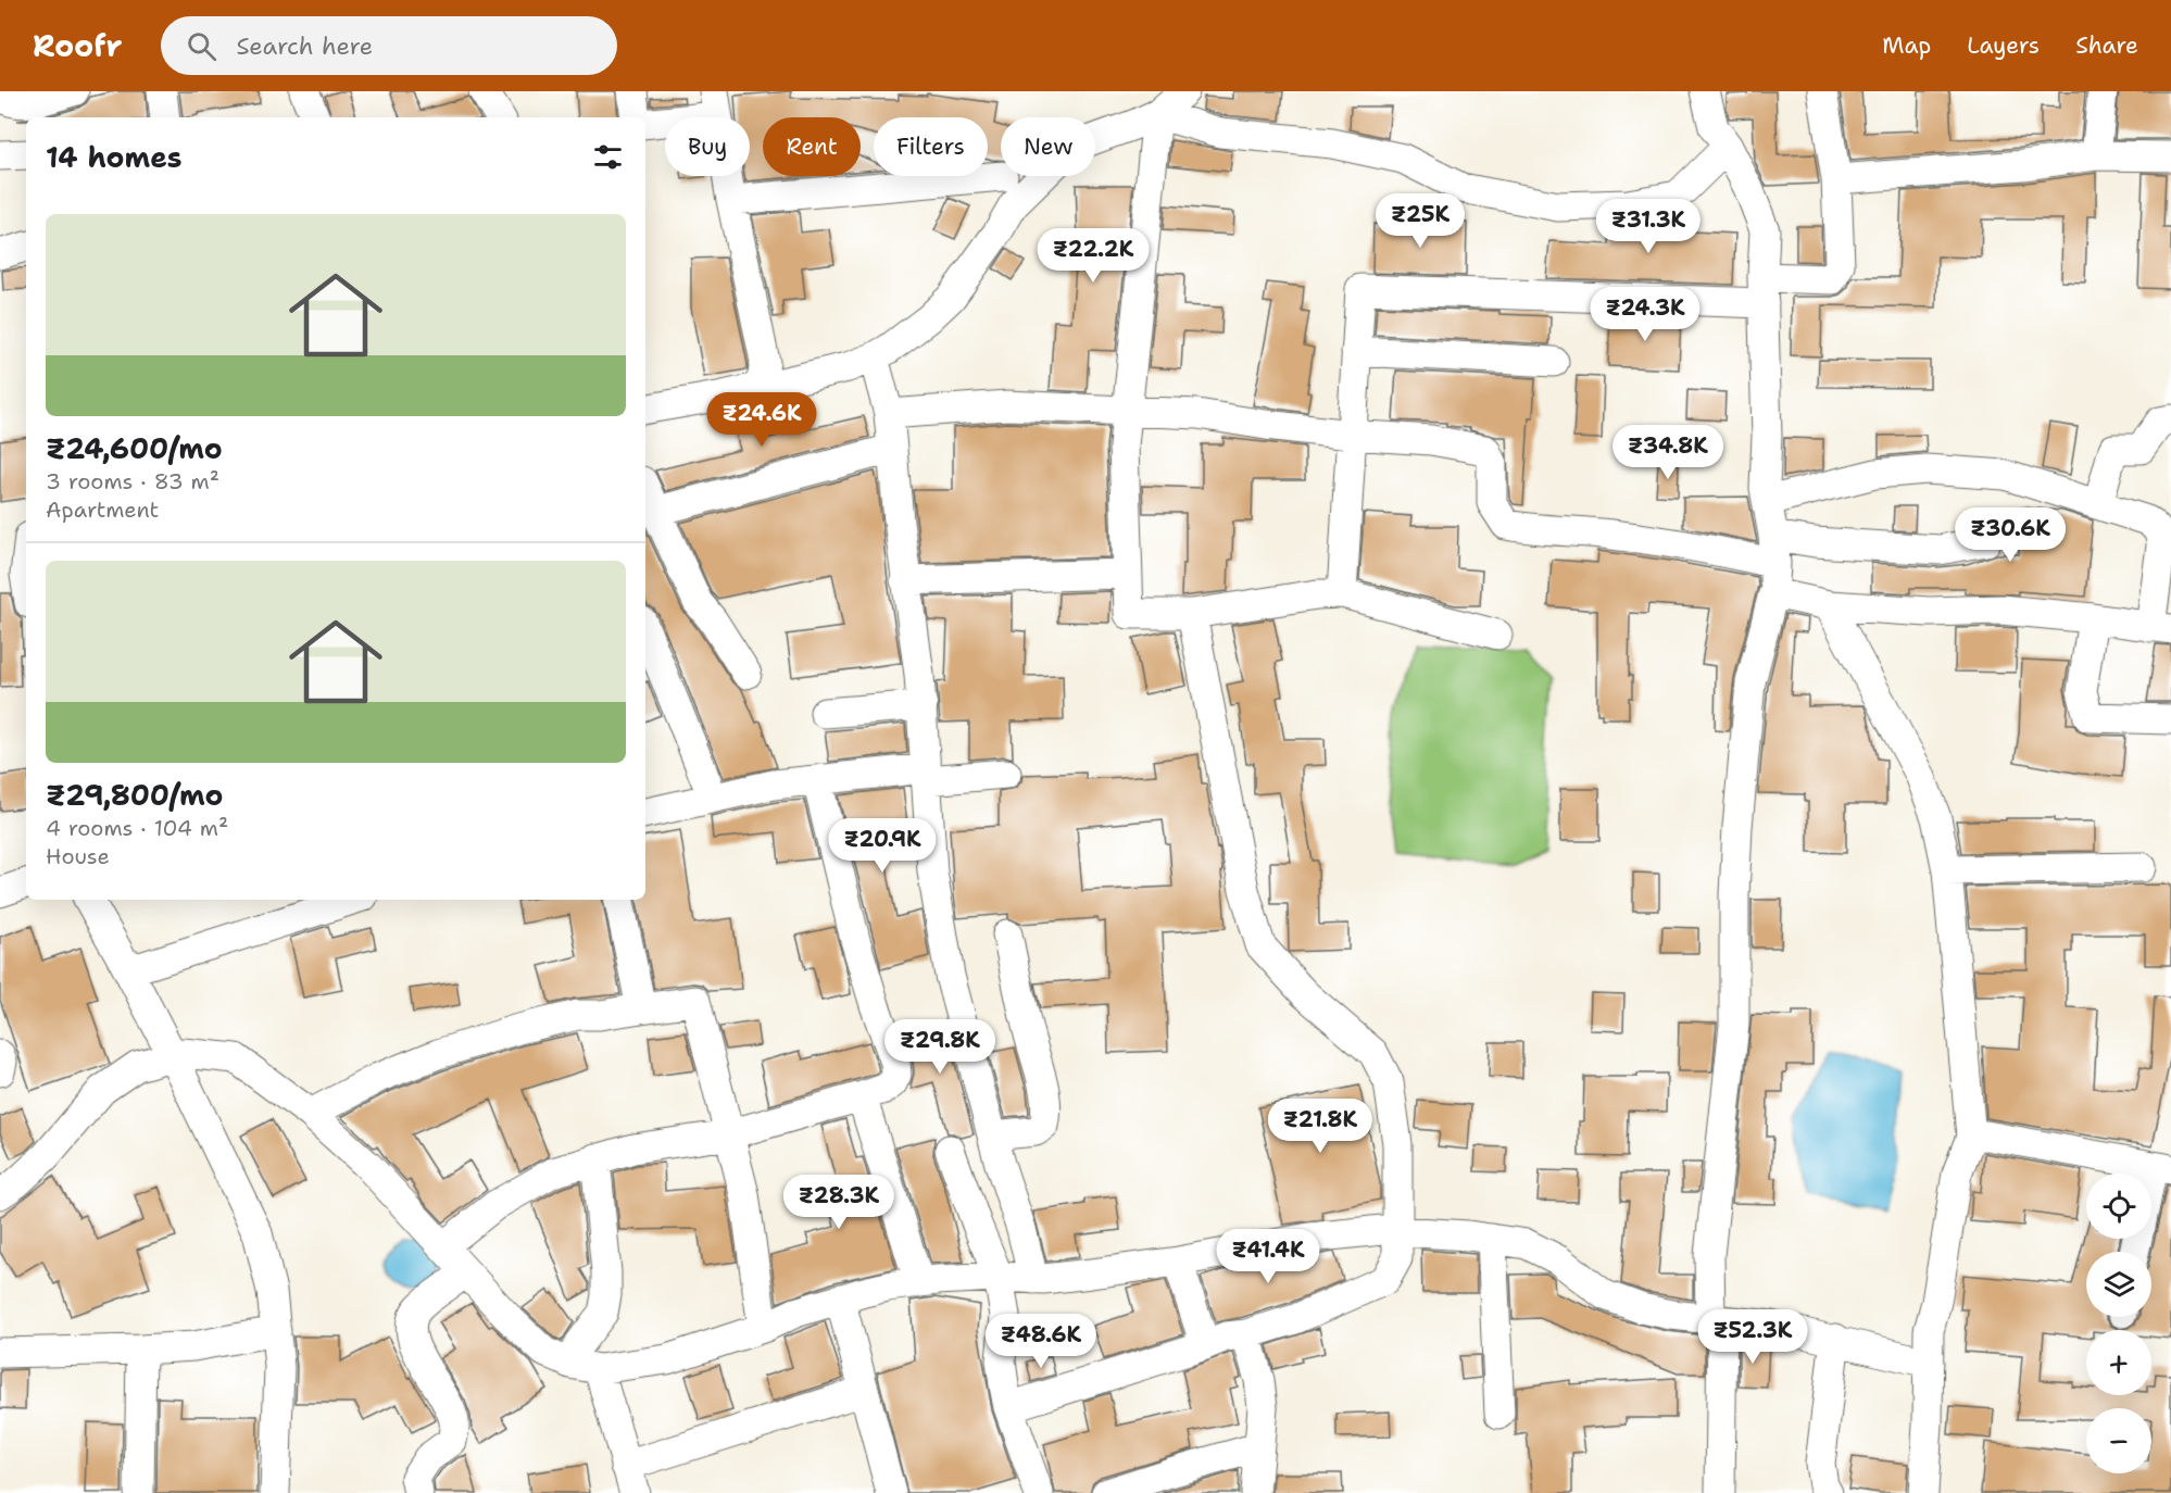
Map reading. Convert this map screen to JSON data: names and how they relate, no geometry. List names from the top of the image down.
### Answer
{
  "page": {
    "header": "Roofr",
    "search": "Search here",
    "nav": ["Map", "Layers", "Share"],
    "chip": [
      "Buy",
      "Rent",
      "Filters",
      "New"
    ],
    "heading": "14 homes",
    "price": [
      "₹25K",
      "₹31.3K",
      "₹22.2K",
      "₹24.3K",
      "₹24.6K",
      "₹34.8K",
      "₹30.6K",
      "₹20.9K",
      "₹29.8K",
      "₹21.8K",
      "₹28.3K",
      "₹41.4K",
      "₹52.3K",
      "₹48.6K"
    ],
    "list": [
      {
        "name": "₹24,600/mo",
        "note": "3 rooms · 83 m² · Apartment"
      },
      {
        "name": "₹29,800/mo",
        "note": "4 rooms · 104 m² · House"
      }
    ],
    "map_buttons": ["+", "−"]
  }
}
